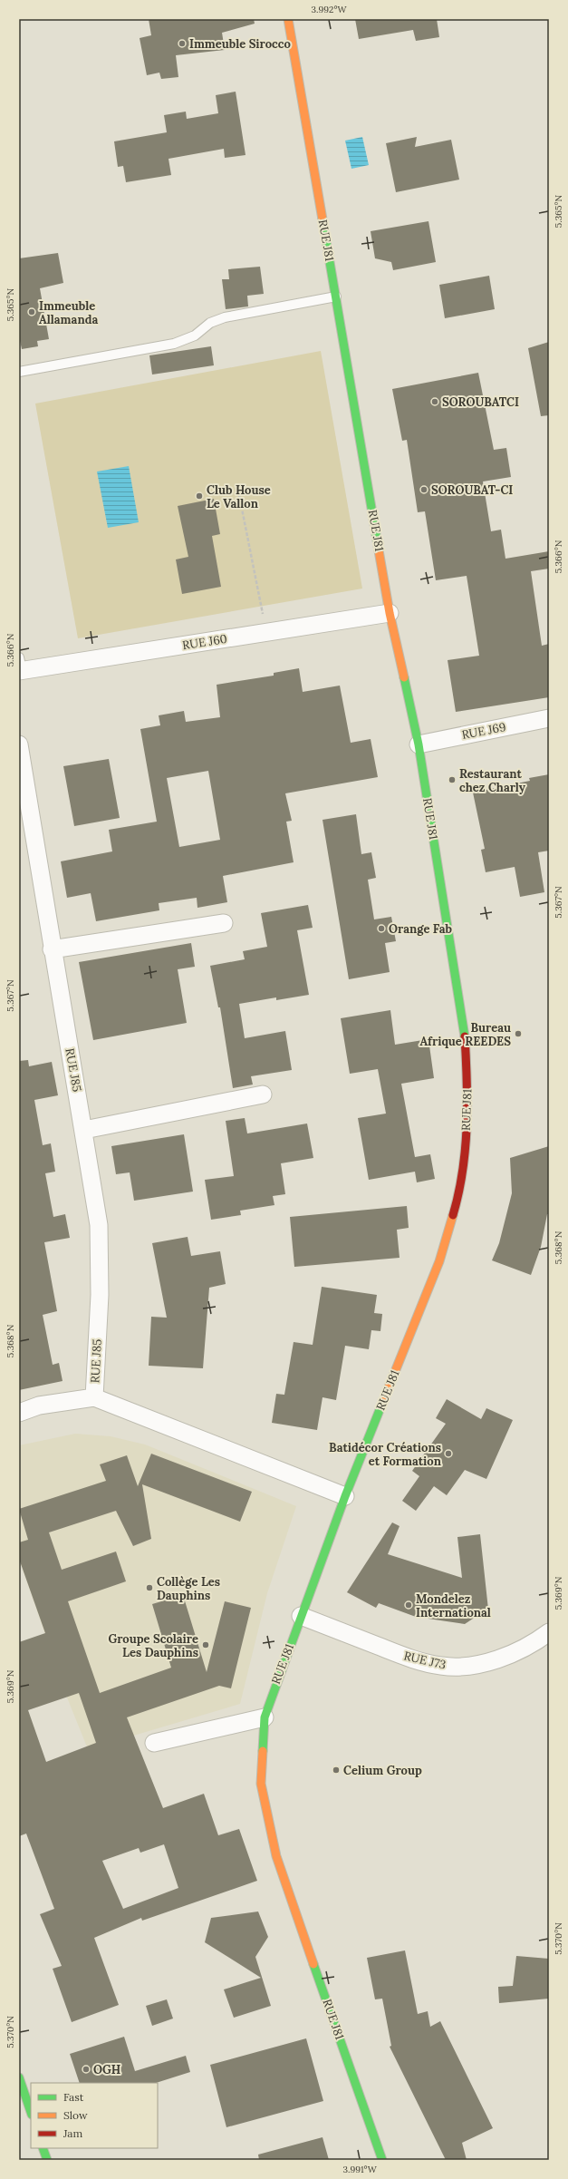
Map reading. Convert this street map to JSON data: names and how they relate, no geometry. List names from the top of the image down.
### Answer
{
  "streets": {
    "street": [
      "RUE J81",
      "RUE J60",
      "RUE J69",
      "RUE J85",
      "RUE J73"
    ]
  },
  "crossings": [
    ["RUE J81", "RUE J60"],
    ["RUE J81", "RUE J69"],
    ["RUE J81", "RUE J73"]
  ],
  "places": [
    "Immeuble Sirocco",
    "Immeuble Allamanda",
    "SOROUBATCI",
    "SOROUBAT-CI",
    "Club House Le Vallon",
    "Restaurant chez Charly",
    "Orange Fab",
    "Bureau Afrique REEDES",
    "Batidécor Créations et Formation",
    "Collège Les Dauphins",
    "Mondelez International",
    "Groupe Scolaire Les Dauphins",
    "Celium Group",
    "OGH"
  ],
  "legend": ["Fast", "Slow", "Jam"],
  "coordinates": [
    "3.992°W",
    "5.365°N",
    "5.366°N",
    "5.367°N",
    "5.368°N",
    "5.369°N",
    "5.370°N",
    "3.991°W"
  ]
}
